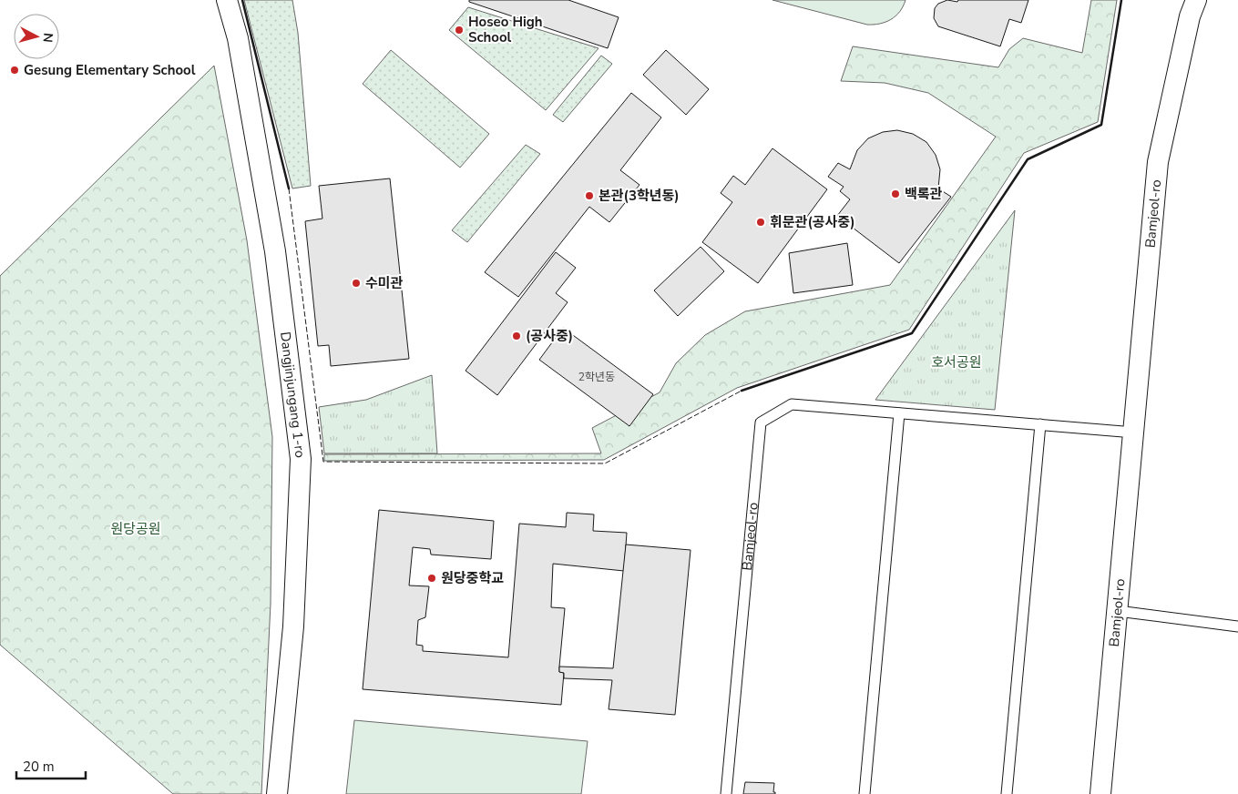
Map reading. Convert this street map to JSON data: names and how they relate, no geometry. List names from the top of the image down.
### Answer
{
  "streets": {
    "street": ["Bamjeol-ro", "Dangjinjungang 1-ro"]
  },
  "parks": ["호서공원", "원당공원"],
  "places": [
    "Hoseo High School",
    "Gesung Elementary School",
    "백록관",
    "본관(3학년동)",
    "휘문관(공사중)",
    "수미관",
    "(공사중)",
    "원당중학교"
  ],
  "house_numbers": ["2학년동"],
  "scale_bar": "20 m",
  "north": "right"
}
